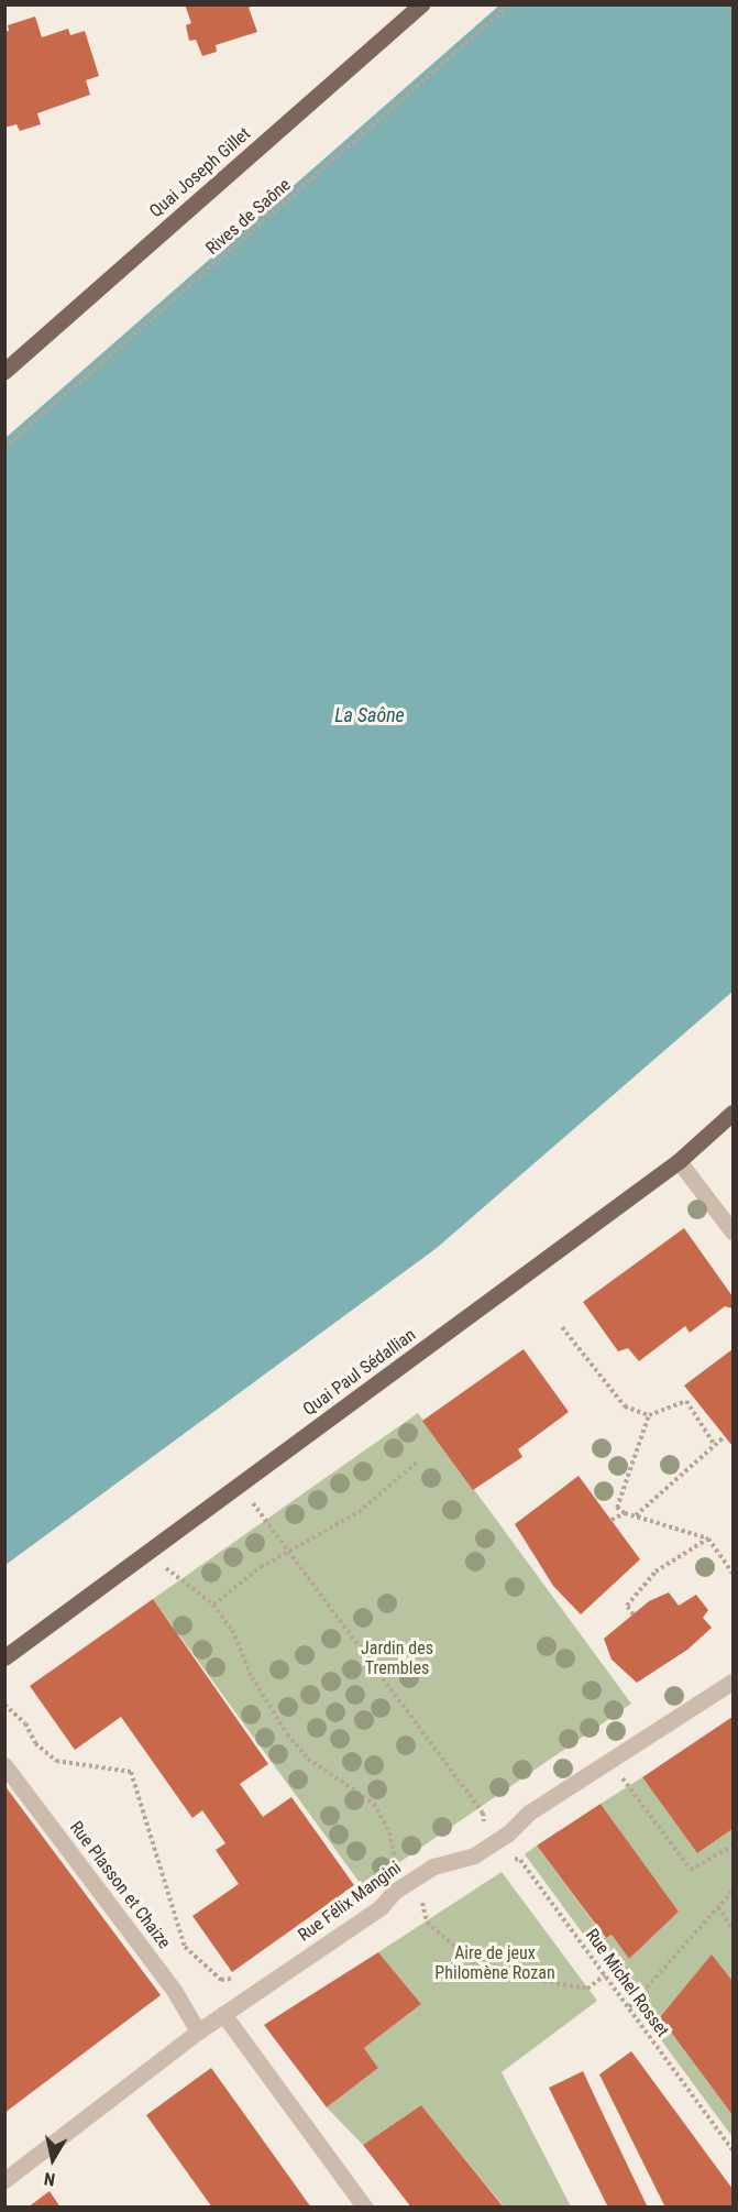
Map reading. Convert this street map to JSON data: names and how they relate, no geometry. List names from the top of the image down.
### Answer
{
  "streets": {
    "main road": ["Quai Joseph Gillet", "Quai Paul Sédallian"],
    "street": ["Rue Plasson et Chaize", "Rue Félix Mangini"],
    "path": ["Rives de Saône", "Rue Michel Rosset"]
  },
  "crossings": [
    ["Rue Plasson et Chaize", "Rue Félix Mangini"],
    ["Rue Félix Mangini", "Rue Michel Rosset"]
  ],
  "water": ["La Saône"],
  "parks": ["Jardin des Trembles", "Aire de jeux Philomène Rozan"],
  "north": "bottom"
}
